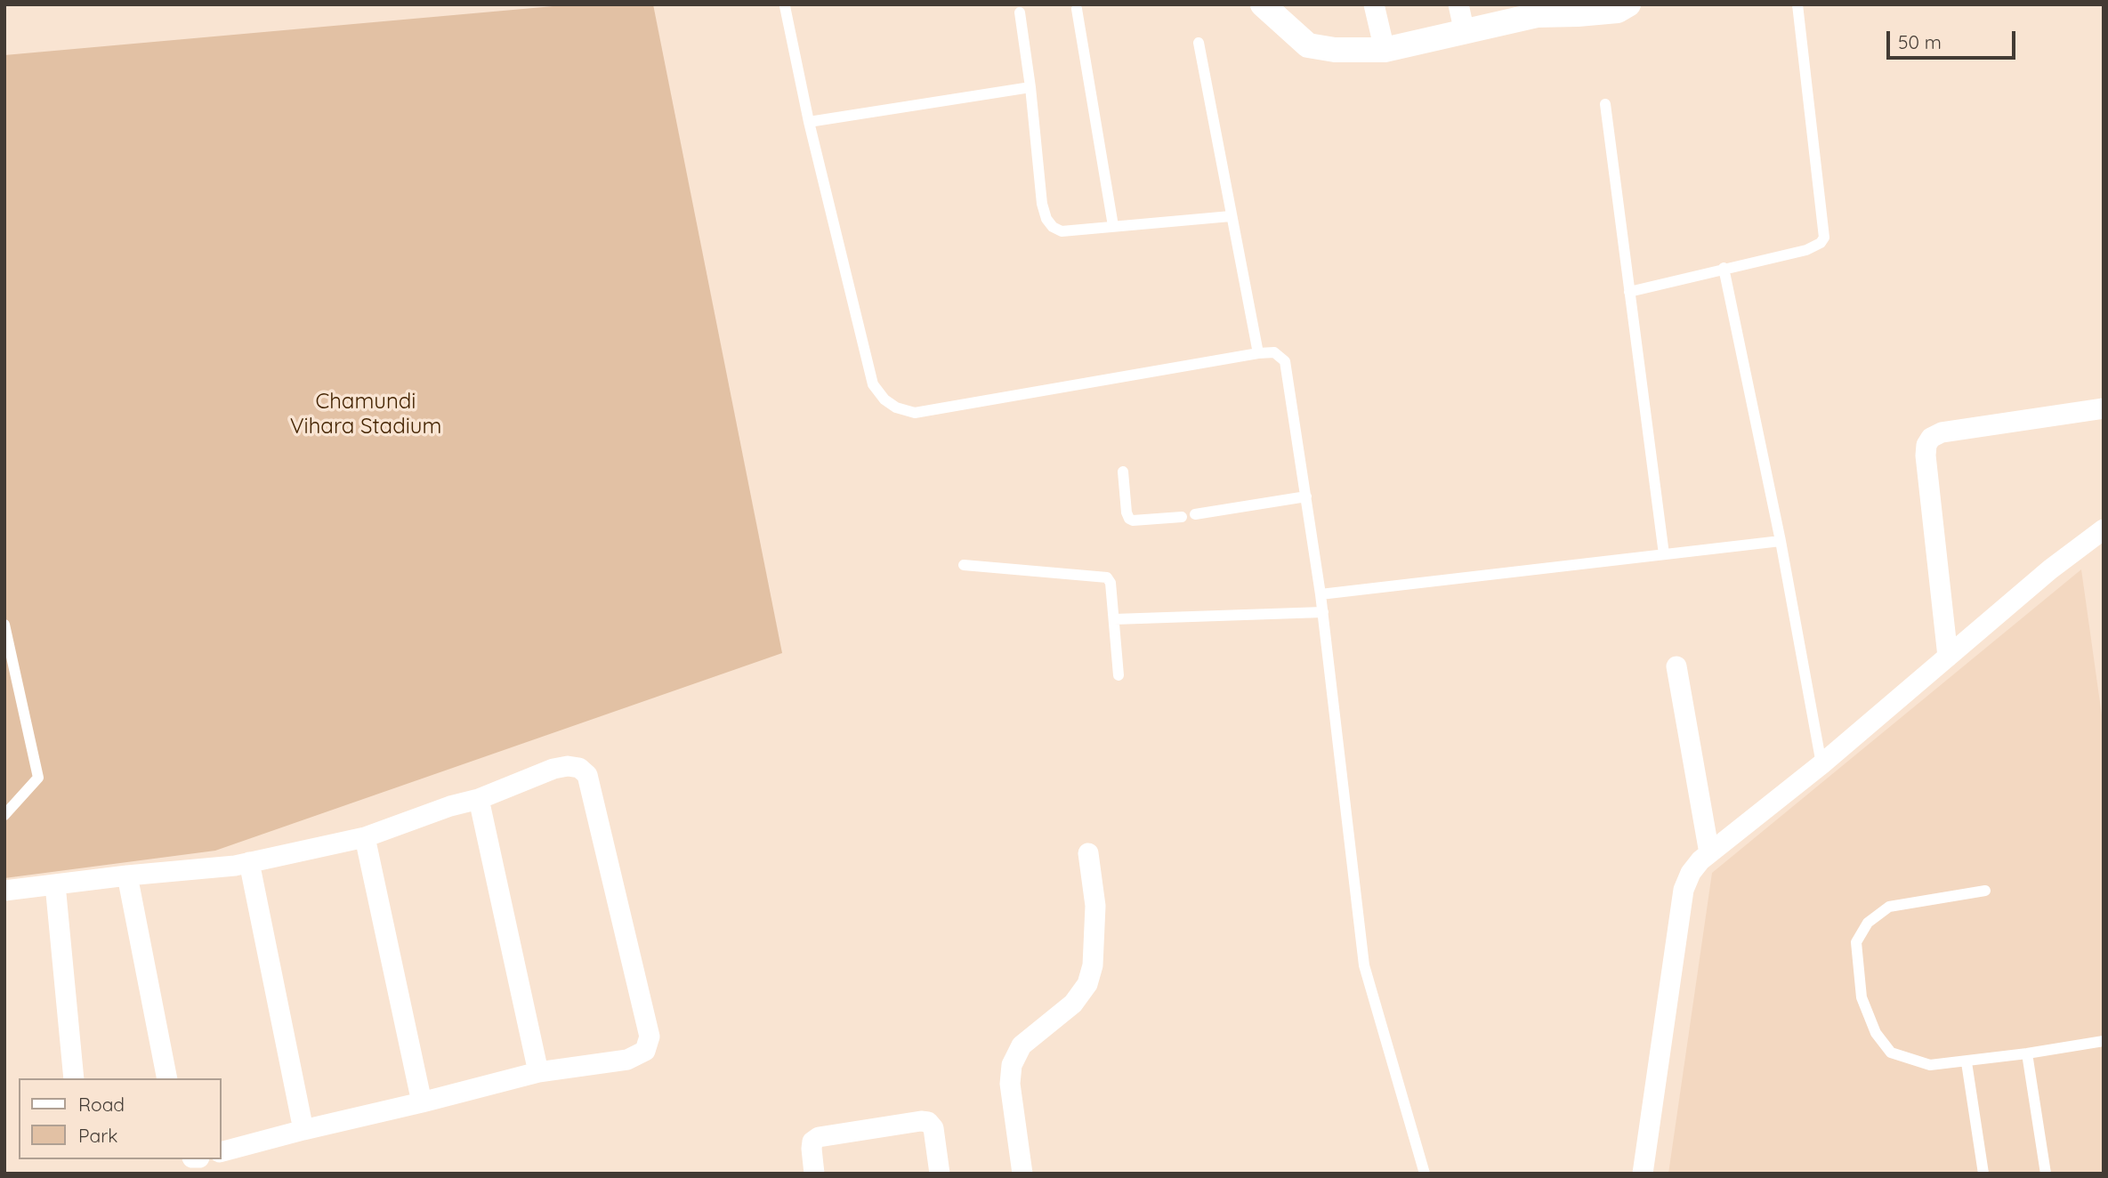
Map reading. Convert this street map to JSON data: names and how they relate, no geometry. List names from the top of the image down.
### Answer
{
  "parks": ["Chamundi Vihara Stadium"],
  "legend": ["Road", "Park"],
  "scale_bar": "50 m"
}
